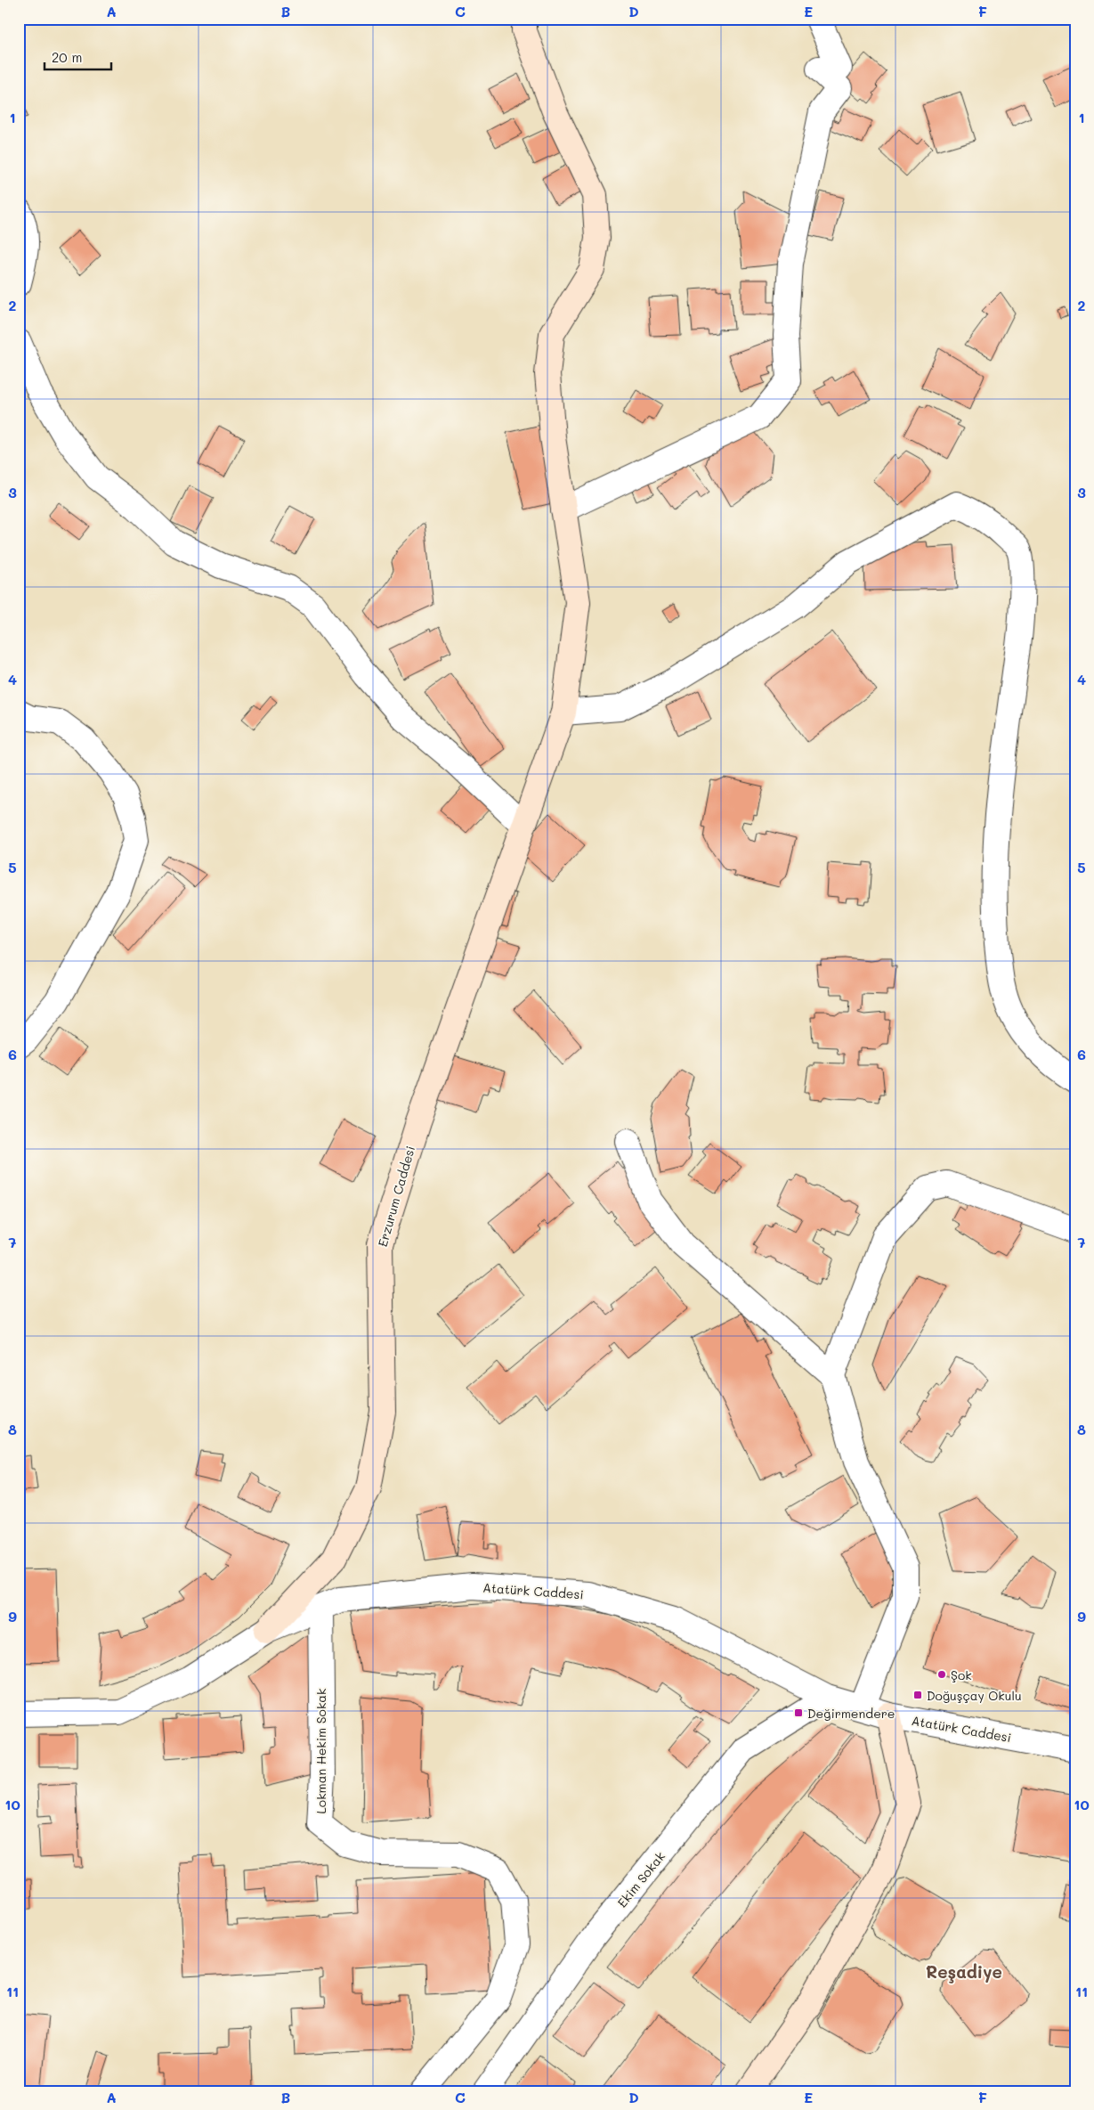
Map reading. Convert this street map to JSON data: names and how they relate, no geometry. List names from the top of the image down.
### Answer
{
  "streets": {
    "main road": ["Erzurum Caddesi"],
    "street": ["Atatürk Caddesi", "Lokman Hekim Sokak", "Ekim Sokak"]
  },
  "crossings": [
    ["Erzurum Caddesi", "Atatürk Caddesi"],
    ["Atatürk Caddesi", "Lokman Hekim Sokak"],
    ["Atatürk Caddesi", "Ekim Sokak"]
  ],
  "districts": ["Reşadiye"],
  "places": {
    "other": ["Şok"],
    "transit": ["Doğuşçay Okulu", "Değirmendere"]
  },
  "scale_bar": "20 m",
  "grid": {
    "columns": [
      "A",
      "B",
      "C",
      "D",
      "E",
      "F"
    ],
    "rows": [
      "1",
      "2",
      "3",
      "4",
      "5",
      "6",
      "7",
      "8",
      "9",
      "10",
      "11"
    ]
  }
}
